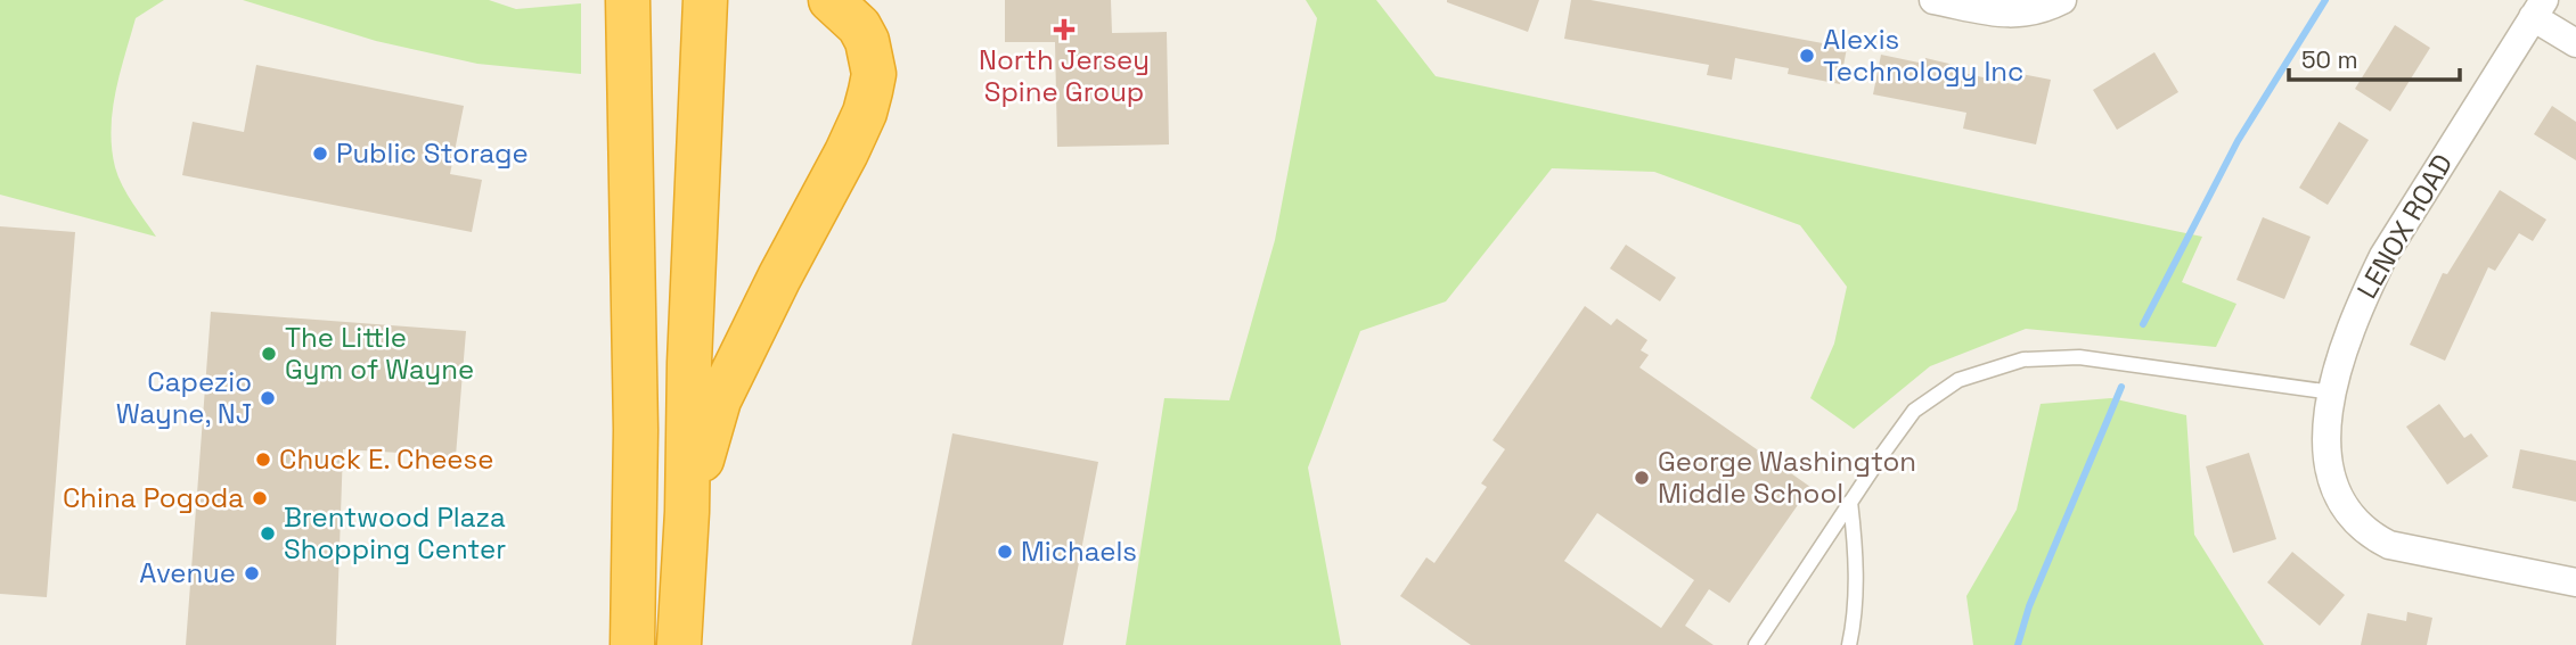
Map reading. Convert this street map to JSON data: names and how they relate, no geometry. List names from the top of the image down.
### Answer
{
  "streets": {
    "street": ["LENOX ROAD"]
  },
  "places": {
    "health": ["North Jersey Spine Group"],
    "other": [
      "Alexis Technology Inc",
      "Public Storage",
      "The Little Gym of Wayne",
      "Capezio Wayne, NJ",
      "Chuck E. Cheese",
      "George Washington Middle School",
      "China Pogoda",
      "Brentwood Plaza Shopping Center",
      "Michaels",
      "Avenue"
    ]
  },
  "scale_bar": "50 m"
}
